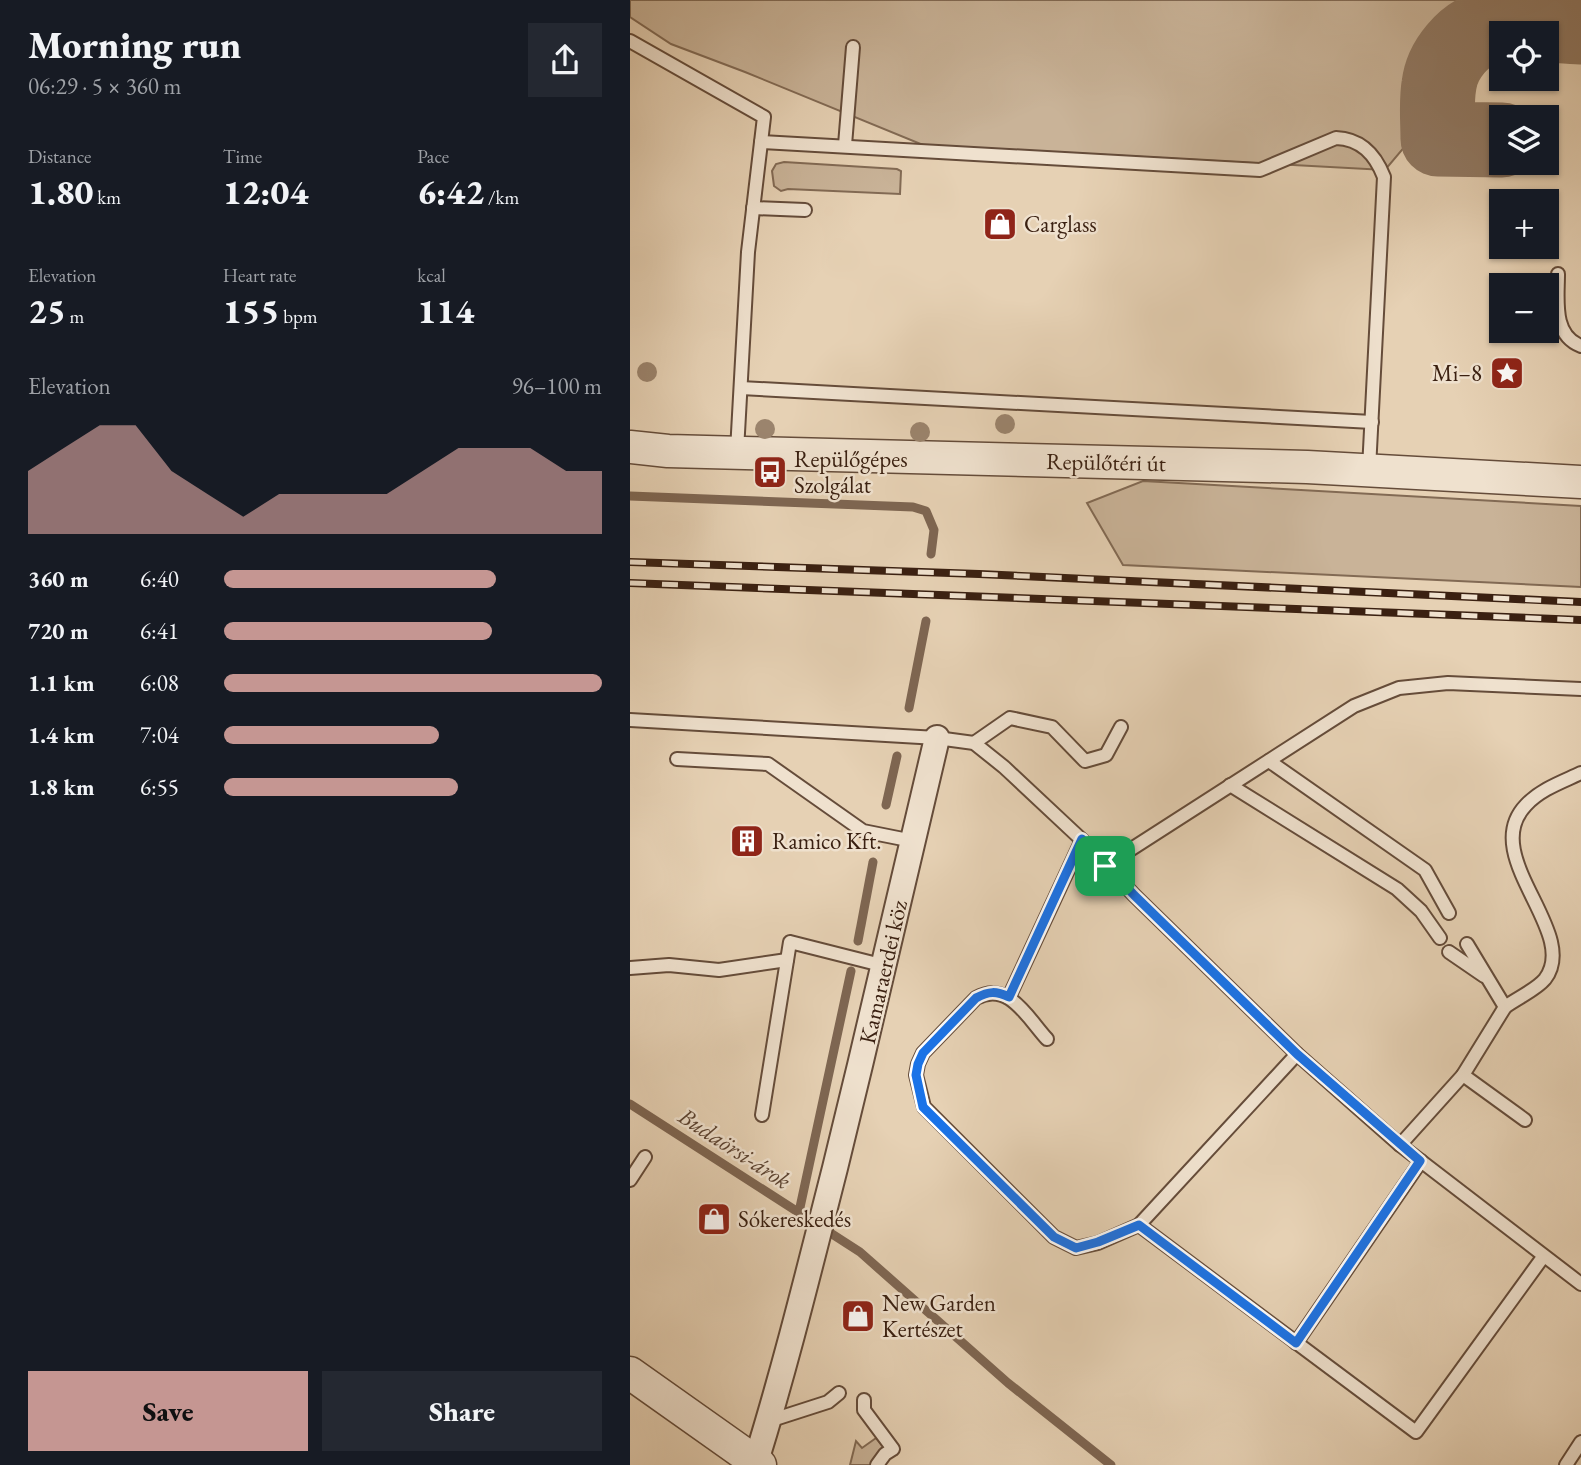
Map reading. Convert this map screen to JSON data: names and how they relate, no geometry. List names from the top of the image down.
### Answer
{
  "streets": {
    "street": ["Repülőtéri út", "Kamaraerdei köz"]
  },
  "water": ["Budaörsi-árok"],
  "places": {
    "shop": ["Carglass", "Sókereskedés", "New Garden Kertészet"],
    "place": ["Mi–8"],
    "bus stop": ["Repülőgépes Szolgálat"],
    "building": ["Ramico Kft."]
  },
  "page": {
    "heading": ["Morning run", "06:29 · 5 × 360 m"],
    "map_buttons": ["+", "−"],
    "stats": [
      ["Distance", "1.80 km"],
      ["Time", "12:04"],
      ["Pace", "6:42 /km"],
      ["Elevation", "25 m"],
      ["Heart rate", "155 bpm"],
      ["kcal", "114"]
    ],
    "chart": ["Elevation", "96–100 m"],
    "list": [
      {
        "name": "360 m",
        "note": "6:40"
      },
      {
        "name": "720 m",
        "note": "6:41"
      },
      {
        "name": "1.1 km",
        "note": "6:08"
      },
      {
        "name": "1.4 km",
        "note": "7:04"
      },
      {
        "name": "1.8 km",
        "note": "6:55"
      }
    ],
    "buttons": ["Save", "Share"]
  }
}
